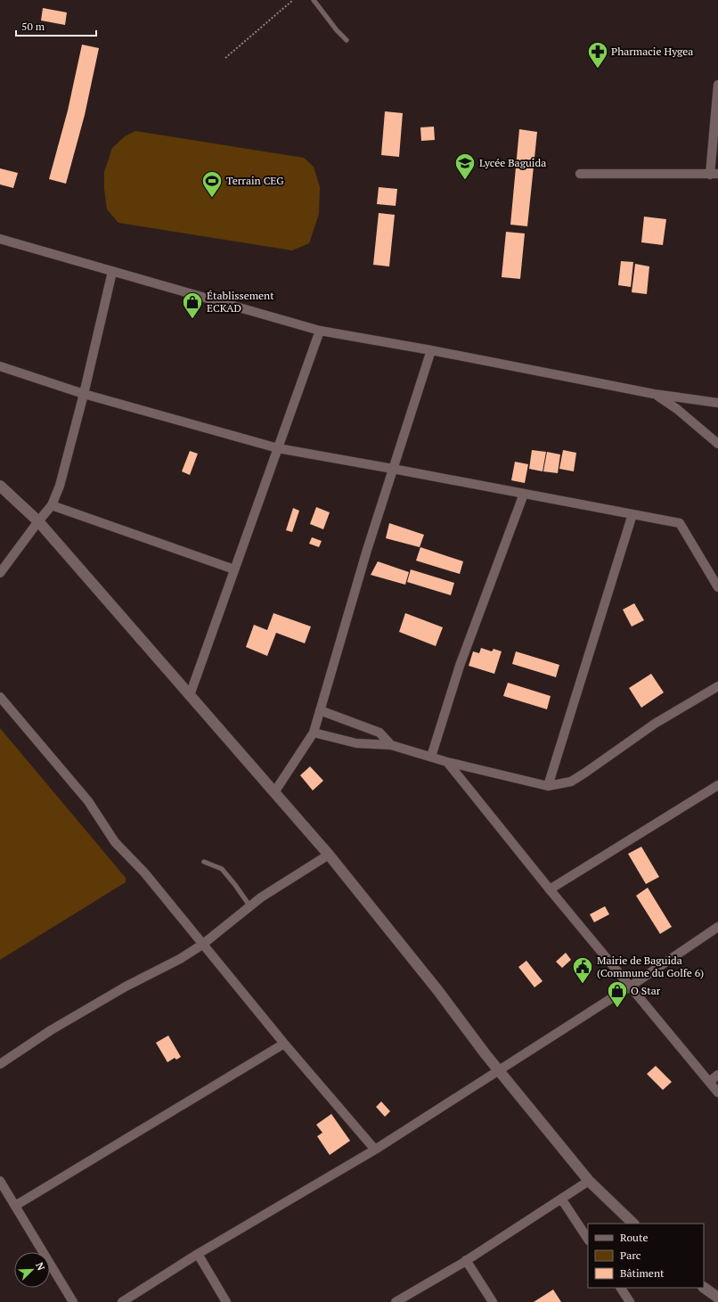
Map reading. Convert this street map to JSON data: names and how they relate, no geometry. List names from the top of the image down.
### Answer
{
  "places": {
    "pharmacy": ["Pharmacie Hygea"],
    "school or university": ["Lycée Baguida"],
    "sports": ["Terrain CEG"],
    "shop": ["Établissement ECKAD", "O Star"],
    "public building": ["Mairie de Baguida (Commune du Golfe 6)"]
  },
  "legend": ["Route", "Parc", "Bâtiment"],
  "scale_bar": "50 m",
  "north": "top right"
}
